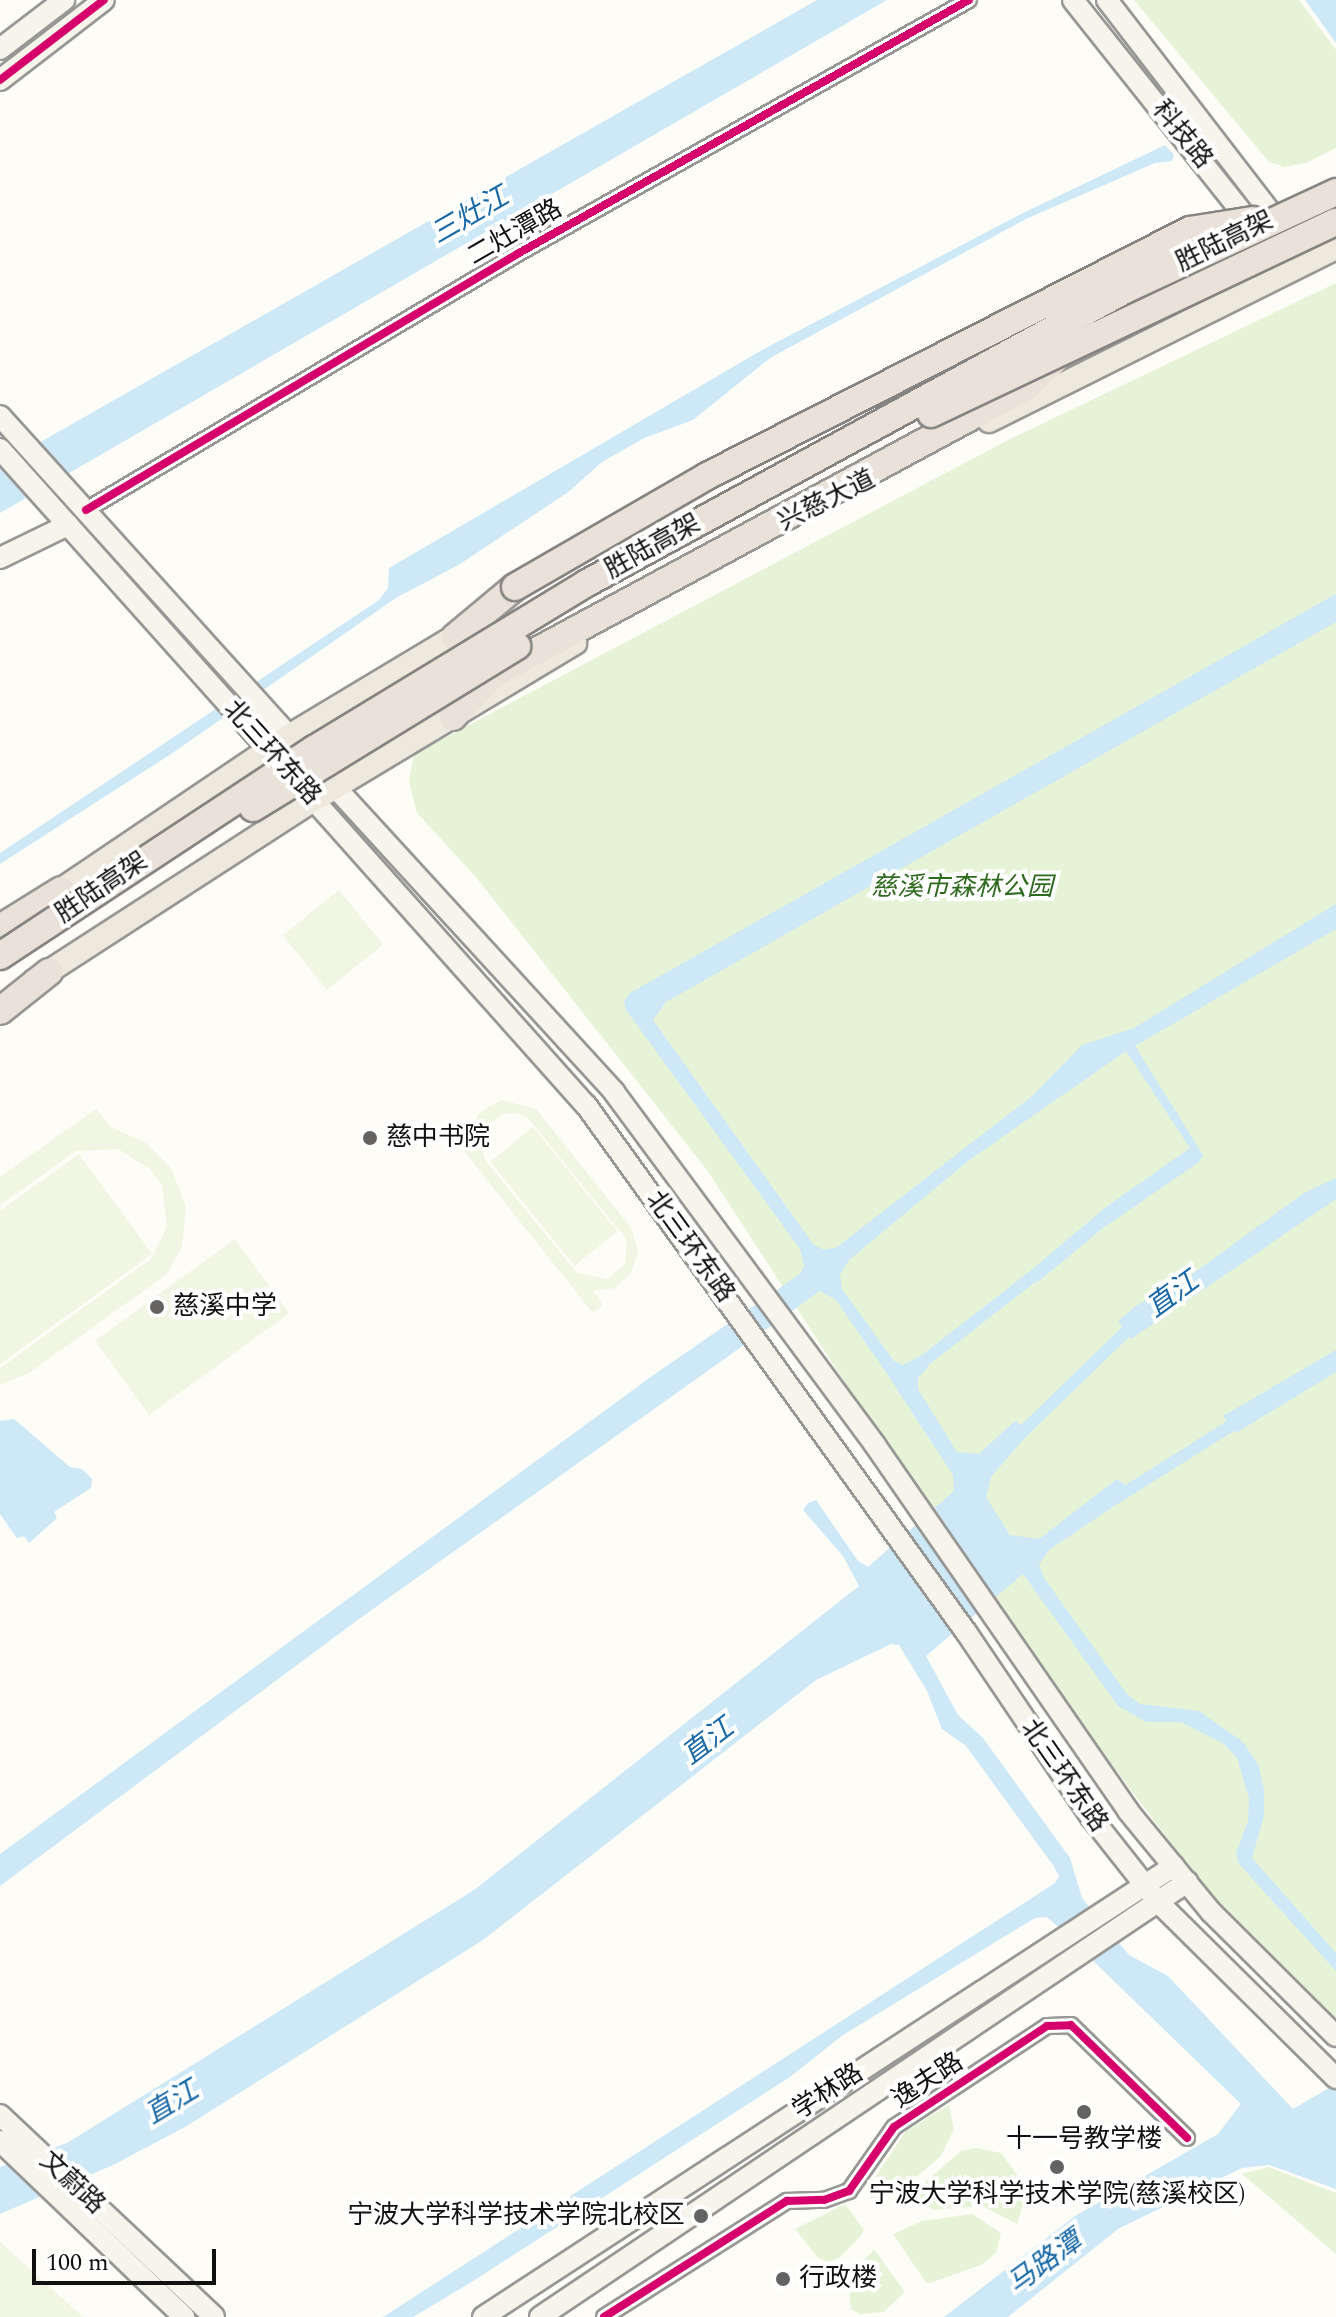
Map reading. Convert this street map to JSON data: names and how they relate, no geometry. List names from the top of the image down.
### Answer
{
  "streets": {
    "highway": ["胜陆高架"],
    "main road": [
      "科技路",
      "兴慈大道",
      "北三环东路",
      "学林路",
      "文蔚路"
    ],
    "street": ["二灶潭路", "逸夫路"]
  },
  "crossings": [
    ["科技路", "兴慈大道"],
    ["二灶潭路", "北三环东路"],
    ["兴慈大道", "北三环东路"],
    ["北三环东路", "学林路"]
  ],
  "water": ["三灶江", "直江", "马路潭"],
  "parks": ["慈溪市森林公园"],
  "places": [
    "慈中书院",
    "慈溪中学",
    "十一号教学楼",
    "宁波大学科学技术学院(慈溪校区)",
    "宁波大学科学技术学院北校区",
    "行政楼"
  ],
  "scale_bar": "100 m"
}
